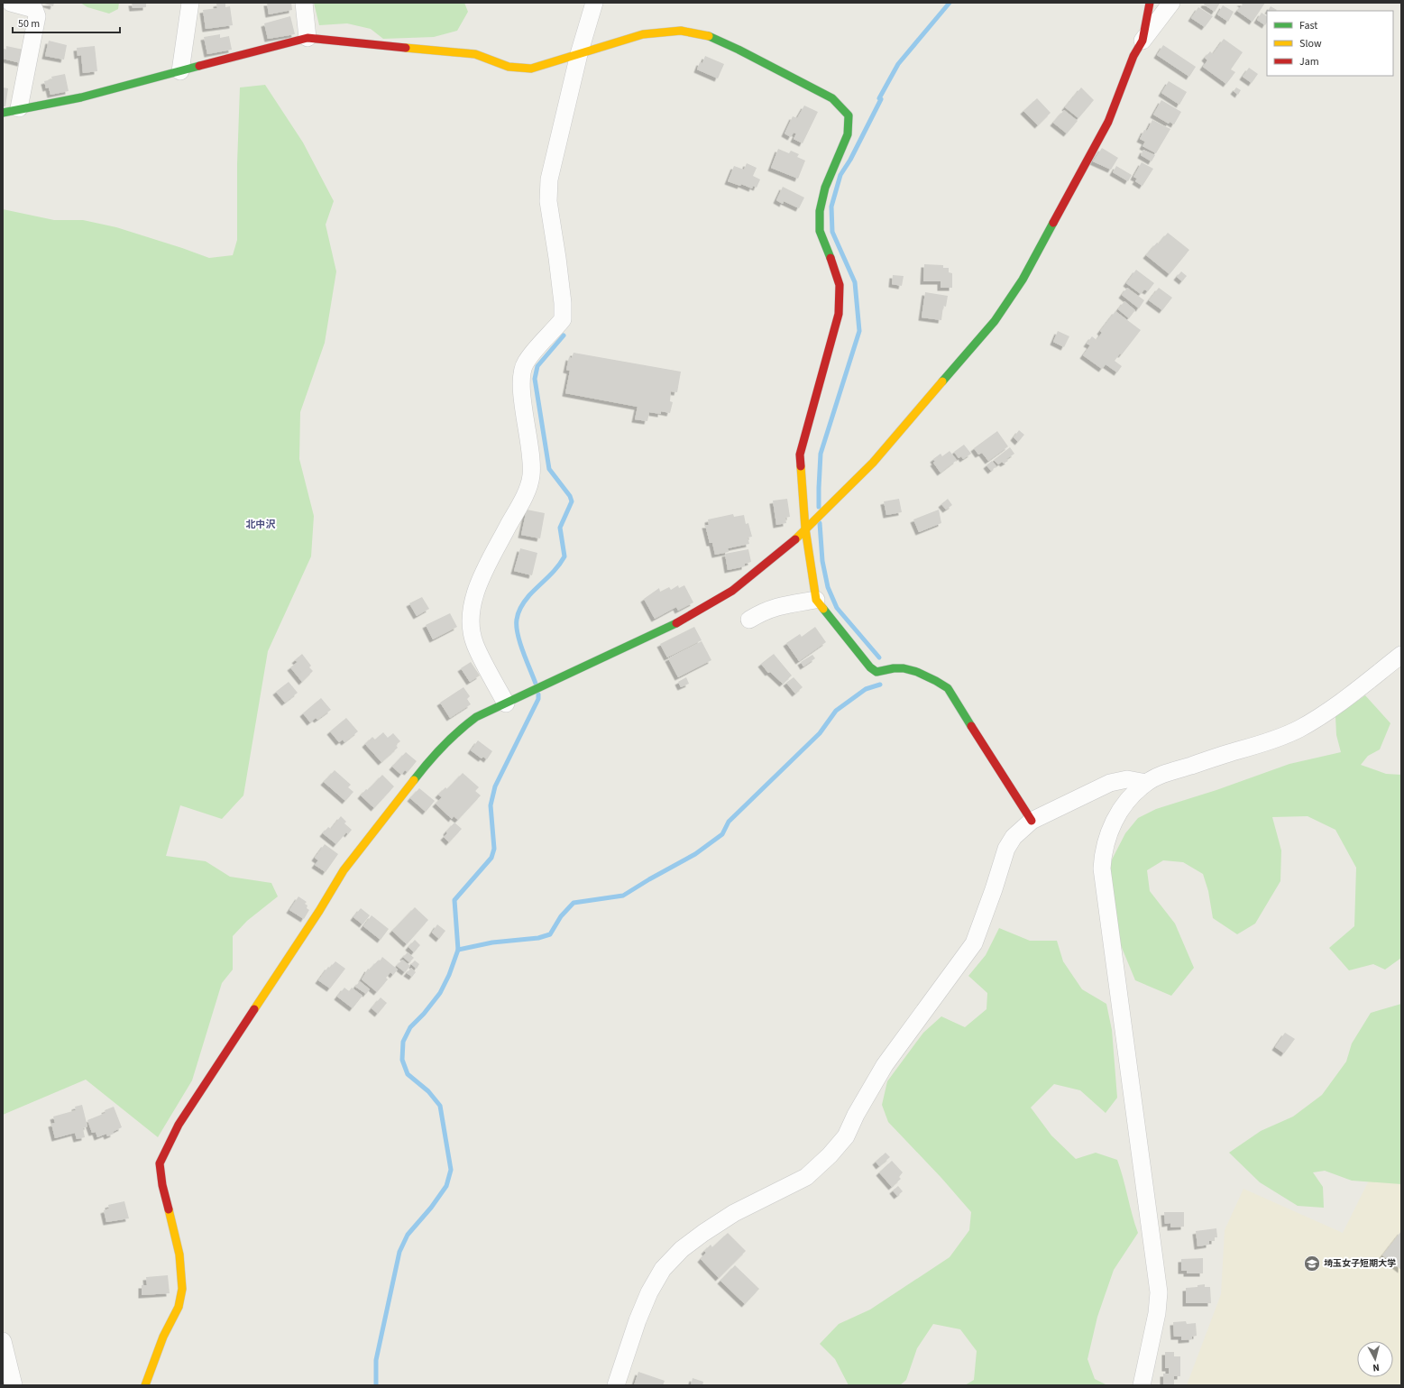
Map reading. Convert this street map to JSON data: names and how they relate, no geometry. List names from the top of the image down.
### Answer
{
  "districts": ["北中沢"],
  "places": {
    "school or university": ["埼玉女子短期大学"]
  },
  "legend": ["Fast", "Slow", "Jam"],
  "scale_bar": "50 m",
  "north": "bottom"
}
